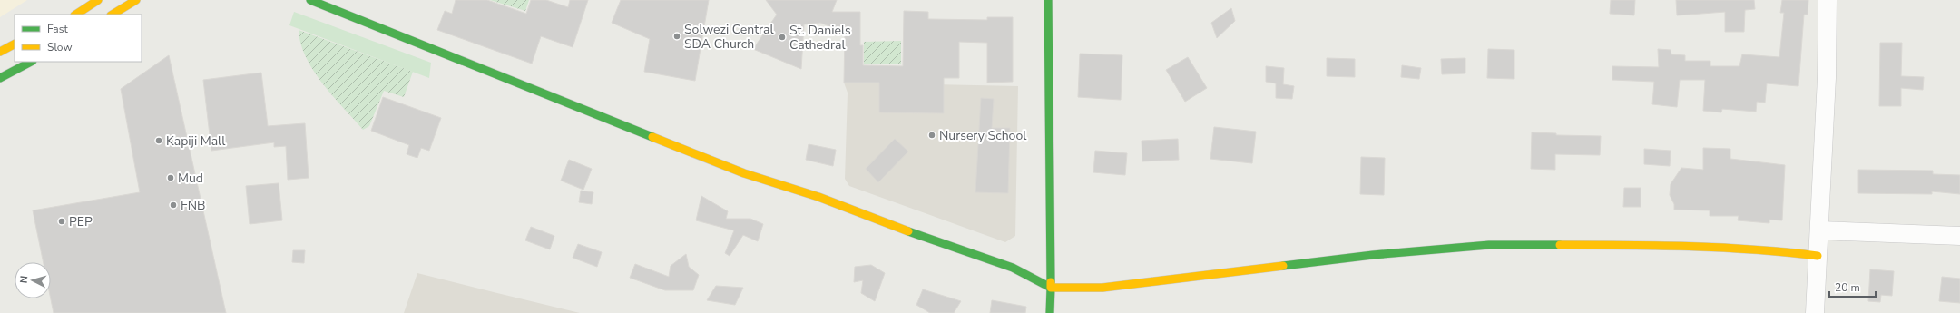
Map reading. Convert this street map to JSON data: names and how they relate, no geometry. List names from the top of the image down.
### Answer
{
  "places": [
    "Solwezi Central SDA Church",
    "St. Daniels Cathedral",
    "Nursery School",
    "Kapiji Mall",
    "Mud",
    "FNB",
    "PEP"
  ],
  "legend": ["Fast", "Slow"],
  "scale_bar": "20 m",
  "north": "left"
}
